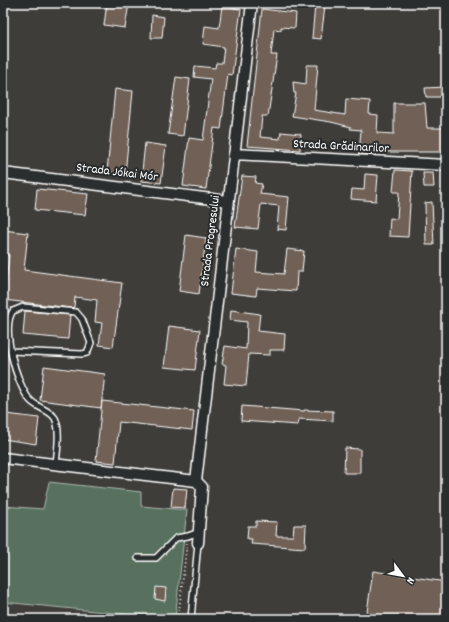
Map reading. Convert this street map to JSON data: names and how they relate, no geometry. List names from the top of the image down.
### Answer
{
  "streets": {
    "street": ["Strada Grădinarilor", "Strada Jókai Mór", "Strada Progresului"]
  },
  "crossings": [
    ["Strada Grădinarilor", "Strada Progresului"],
    ["Strada Jókai Mór", "Strada Progresului"]
  ],
  "north": "bottom right"
}
